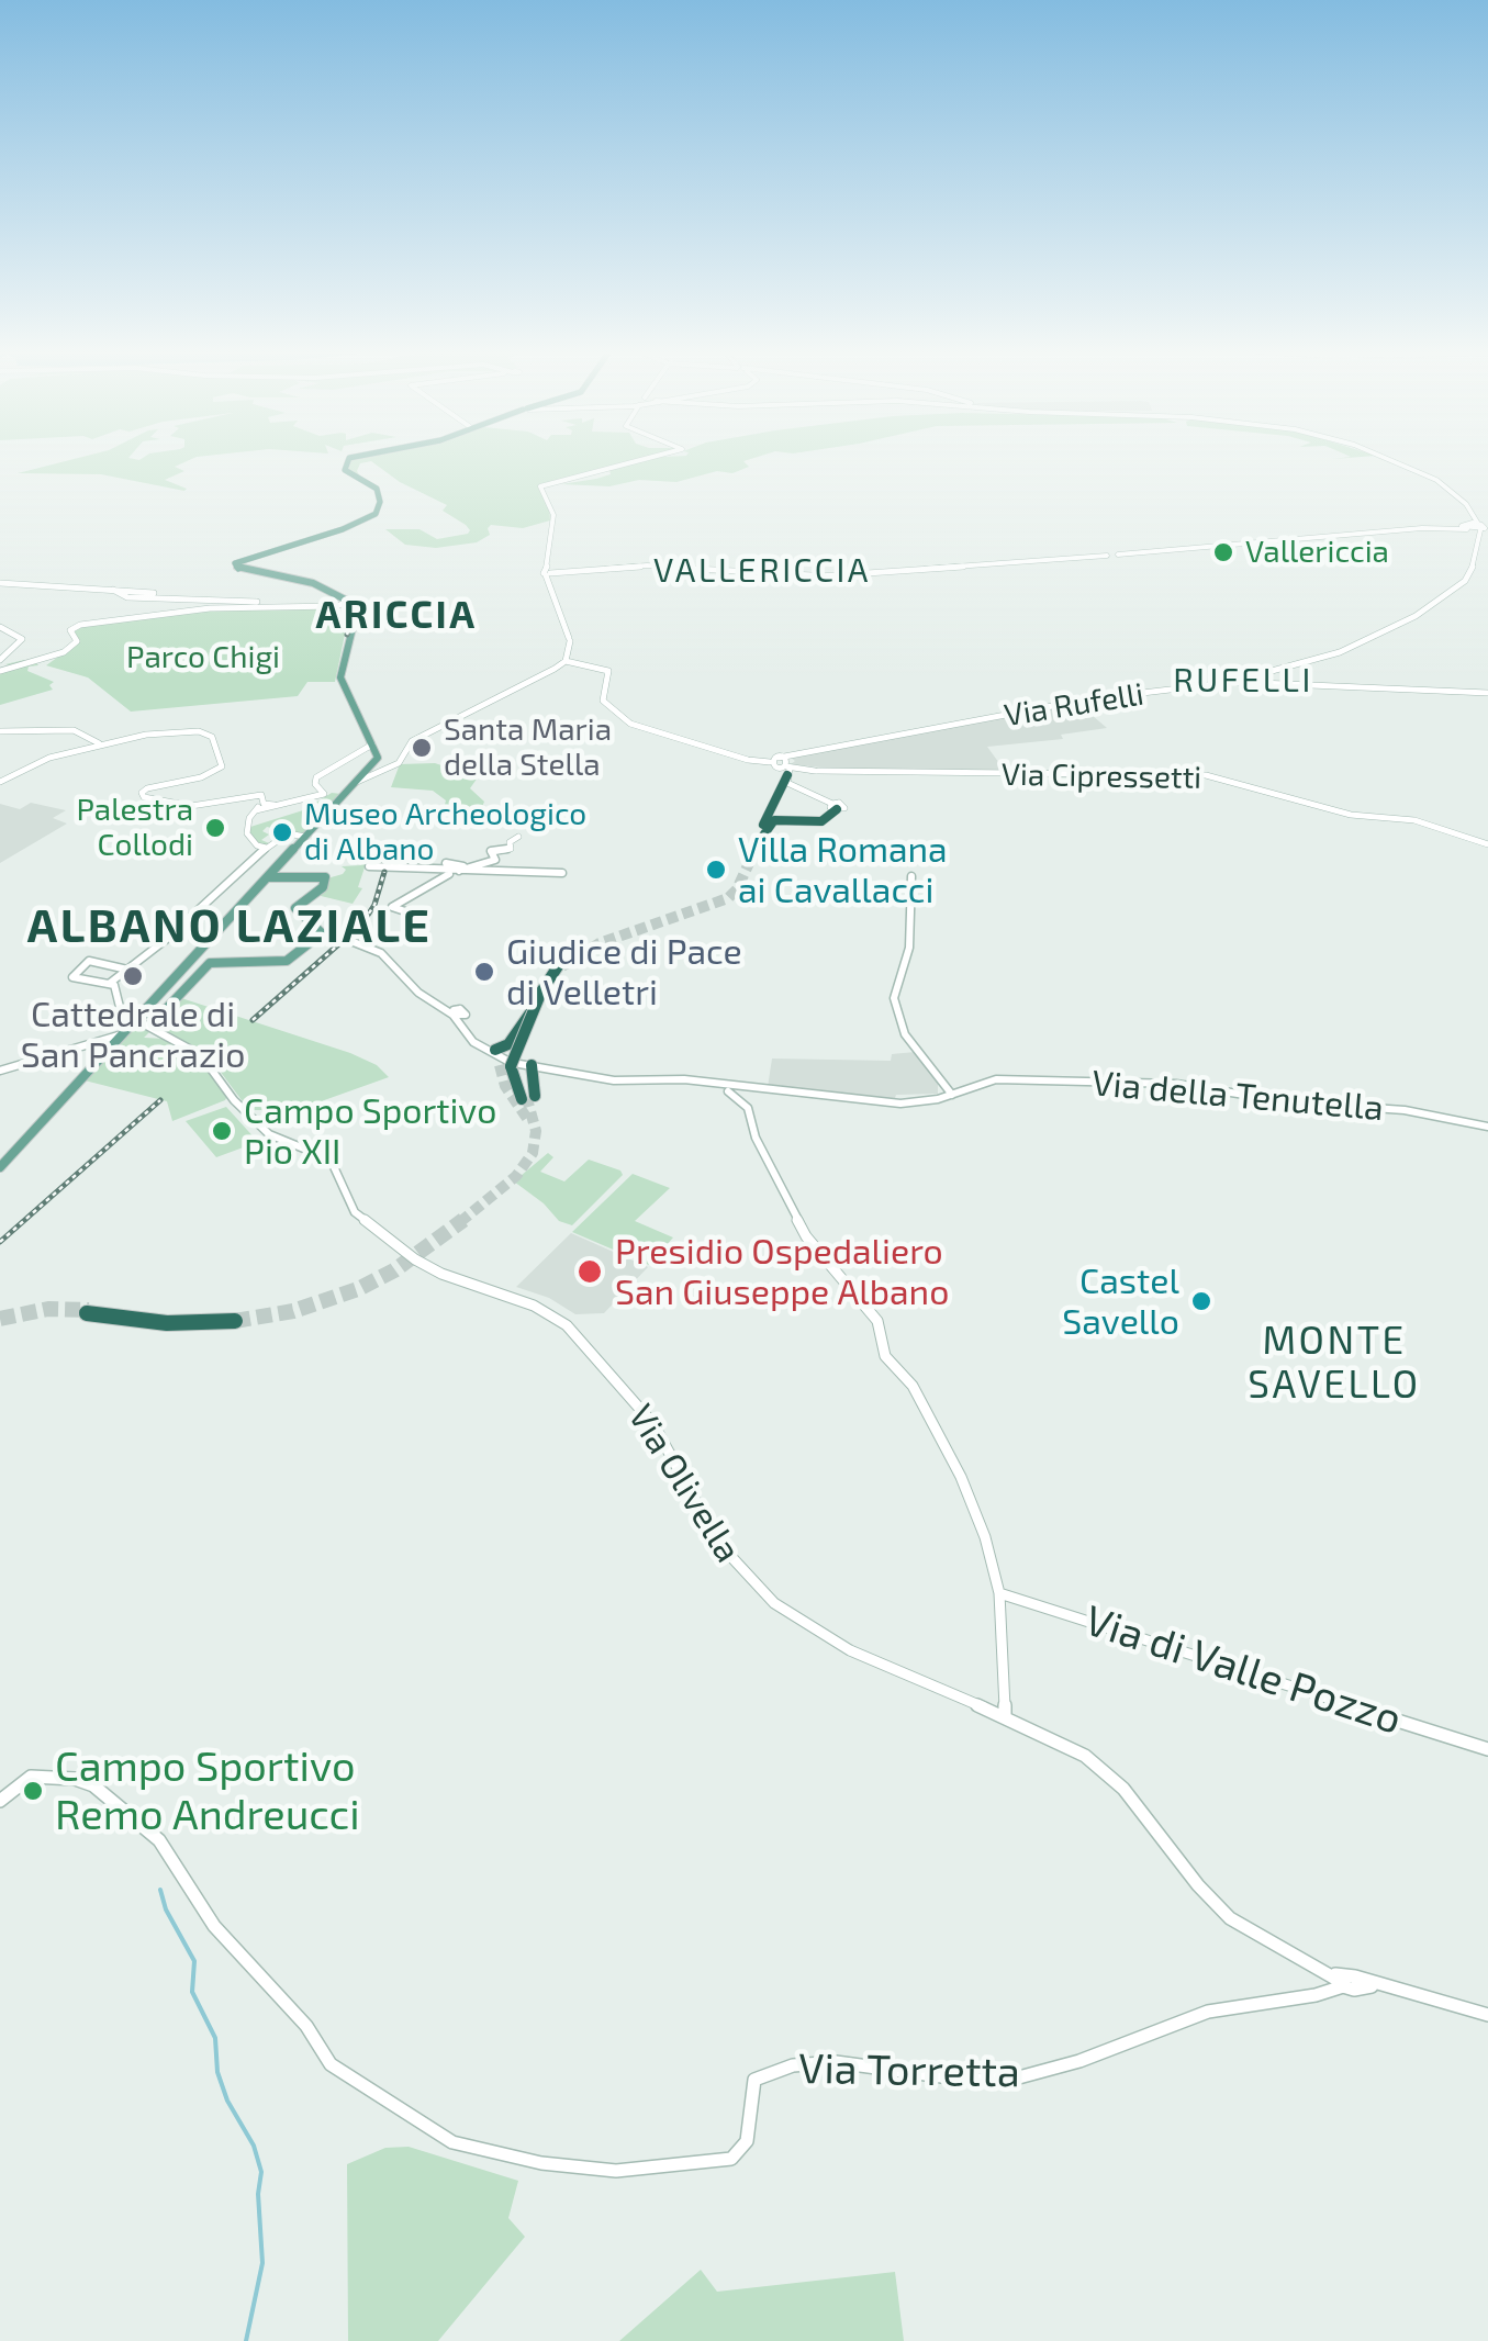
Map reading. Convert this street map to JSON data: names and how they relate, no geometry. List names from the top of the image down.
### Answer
{
  "streets": {
    "street": [
      "Via Rufelli",
      "Via Cipressetti",
      "Via della Tenutella",
      "Via Olivella",
      "Via di Valle Pozzo",
      "Via Torretta"
    ]
  },
  "crossings": [
    ["Via Rufelli", "Via Cipressetti"],
    ["Via Olivella", "Via Torretta"]
  ],
  "districts": [
    "VALLERICCIA",
    "ARICCIA",
    "RUFELLI",
    "ALBANO LAZIALE",
    "MONTE SAVELLO"
  ],
  "parks": ["Parco Chigi"],
  "places": [
    "Vallericcia",
    "Santa Maria della Stella",
    "Palestra Collodi",
    "Museo Archeologico di Albano",
    "Villa Romana ai Cavallacci",
    "Giudice di Pace di Velletri",
    "Cattedrale di San Pancrazio",
    "Campo Sportivo Pio XII",
    "Presidio Ospedaliero San Giuseppe Albano",
    "Castel Savello",
    "Campo Sportivo Remo Andreucci"
  ]
}
